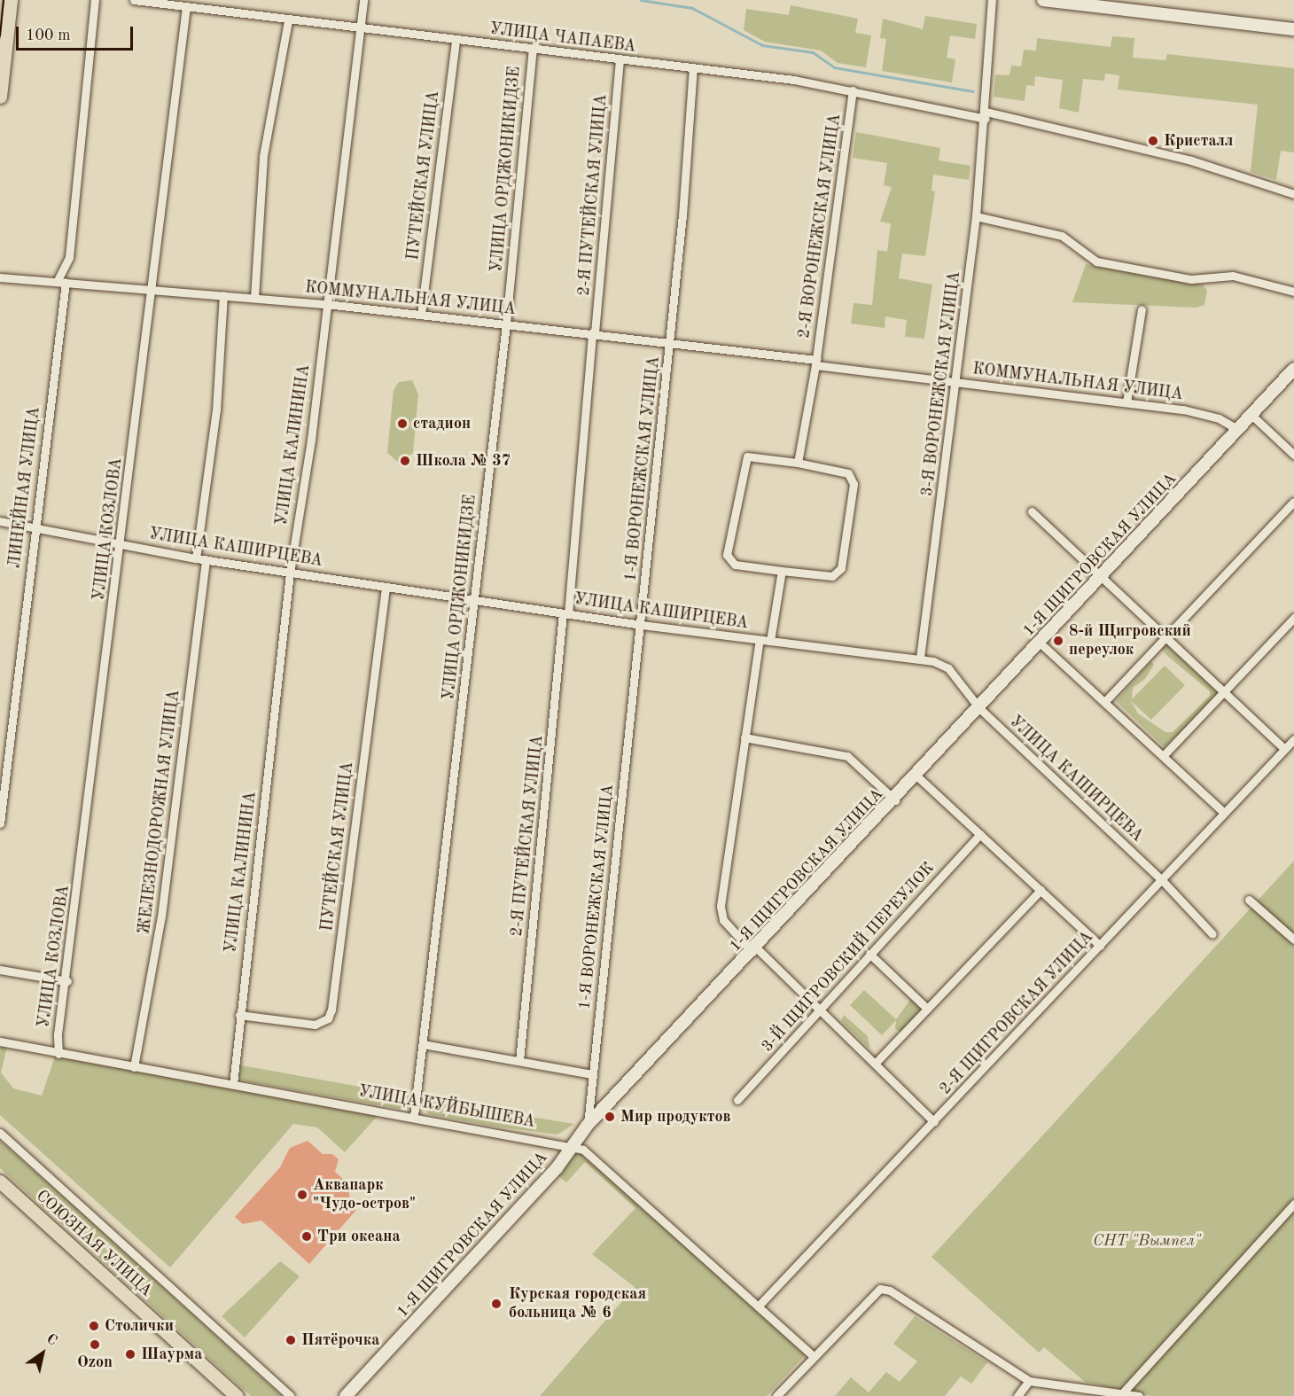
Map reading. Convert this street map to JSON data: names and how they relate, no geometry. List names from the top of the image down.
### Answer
{
  "streets": {
    "main road": ["СОЮЗНАЯ УЛИЦА"],
    "street": [
      "УЛИЦА ЧАПАЕВА",
      "УЛИЦА ОРДЖОНИКИДЗЕ",
      "ПУТЕЙСКАЯ УЛИЦА",
      "2-Я ПУТЕЙСКАЯ УЛИЦА",
      "2-Я ВОРОНЕЖСКАЯ УЛИЦА",
      "КОММУНАЛЬНАЯ УЛИЦА",
      "3-Я ВОРОНЕЖСКАЯ УЛИЦА",
      "УЛИЦА КАЛИНИНА",
      "1-Я ВОРОНЕЖСКАЯ УЛИЦА",
      "ЛИНЕЙНАЯ УЛИЦА",
      "УЛИЦА КОЗЛОВА",
      "УЛИЦА КАШИРЦЕВА",
      "1-Я ЩИГРОВСКАЯ УЛИЦА",
      "ЖЕЛЕЗНОДОРОЖНАЯ УЛИЦА",
      "3-Й ЩИГРОВСКИЙ ПЕРЕУЛОК",
      "2-Я ЩИГРОВСКАЯ УЛИЦА",
      "УЛИЦА КУЙБЫШЕВА"
    ]
  },
  "crossings": [
    ["УЛИЦА ЧАПАЕВА", "УЛИЦА ОРДЖОНИКИДЗЕ"],
    ["УЛИЦА ЧАПАЕВА", "ПУТЕЙСКАЯ УЛИЦА"],
    ["УЛИЦА ЧАПАЕВА", "2-Я ПУТЕЙСКАЯ УЛИЦА"],
    ["УЛИЦА ЧАПАЕВА", "2-Я ВОРОНЕЖСКАЯ УЛИЦА"],
    ["УЛИЦА ЧАПАЕВА", "3-Я ВОРОНЕЖСКАЯ УЛИЦА"],
    ["УЛИЦА ЧАПАЕВА", "УЛИЦА КАЛИНИНА"],
    ["УЛИЦА ЧАПАЕВА", "1-Я ВОРОНЕЖСКАЯ УЛИЦА"],
    ["УЛИЦА ЧАПАЕВА", "УЛИЦА КОЗЛОВА"],
    ["УЛИЦА ОРДЖОНИКИДЗЕ", "КОММУНАЛЬНАЯ УЛИЦА"],
    ["УЛИЦА ОРДЖОНИКИДЗЕ", "УЛИЦА КАШИРЦЕВА"],
    ["УЛИЦА ОРДЖОНИКИДЗЕ", "УЛИЦА КУЙБЫШЕВА"],
    ["ПУТЕЙСКАЯ УЛИЦА", "КОММУНАЛЬНАЯ УЛИЦА"],
    ["ПУТЕЙСКАЯ УЛИЦА", "УЛИЦА КАЛИНИНА"],
    ["ПУТЕЙСКАЯ УЛИЦА", "УЛИЦА КАШИРЦЕВА"],
    ["2-Я ПУТЕЙСКАЯ УЛИЦА", "КОММУНАЛЬНАЯ УЛИЦА"],
    ["2-Я ПУТЕЙСКАЯ УЛИЦА", "УЛИЦА КАШИРЦЕВА"],
    ["2-Я ВОРОНЕЖСКАЯ УЛИЦА", "КОММУНАЛЬНАЯ УЛИЦА"],
    ["КОММУНАЛЬНАЯ УЛИЦА", "3-Я ВОРОНЕЖСКАЯ УЛИЦА"],
    ["КОММУНАЛЬНАЯ УЛИЦА", "УЛИЦА КАЛИНИНА"],
    ["КОММУНАЛЬНАЯ УЛИЦА", "1-Я ВОРОНЕЖСКАЯ УЛИЦА"],
    ["КОММУНАЛЬНАЯ УЛИЦА", "ЛИНЕЙНАЯ УЛИЦА"],
    ["КОММУНАЛЬНАЯ УЛИЦА", "УЛИЦА КОЗЛОВА"],
    ["КОММУНАЛЬНАЯ УЛИЦА", "1-Я ЩИГРОВСКАЯ УЛИЦА"],
    ["3-Я ВОРОНЕЖСКАЯ УЛИЦА", "УЛИЦА КАШИРЦЕВА"],
    ["УЛИЦА КАЛИНИНА", "УЛИЦА КАШИРЦЕВА"],
    ["УЛИЦА КАЛИНИНА", "УЛИЦА КУЙБЫШЕВА"],
    ["1-Я ВОРОНЕЖСКАЯ УЛИЦА", "УЛИЦА КАШИРЦЕВА"],
    ["1-Я ВОРОНЕЖСКАЯ УЛИЦА", "1-Я ЩИГРОВСКАЯ УЛИЦА"],
    ["ЛИНЕЙНАЯ УЛИЦА", "УЛИЦА КАШИРЦЕВА"],
    ["УЛИЦА КОЗЛОВА", "УЛИЦА КАШИРЦЕВА"],
    ["УЛИЦА КОЗЛОВА", "УЛИЦА КУЙБЫШЕВА"],
    ["УЛИЦА КАШИРЦЕВА", "1-Я ЩИГРОВСКАЯ УЛИЦА"],
    ["УЛИЦА КАШИРЦЕВА", "ЖЕЛЕЗНОДОРОЖНАЯ УЛИЦА"],
    ["УЛИЦА КАШИРЦЕВА", "2-Я ЩИГРОВСКАЯ УЛИЦА"],
    ["1-Я ЩИГРОВСКАЯ УЛИЦА", "УЛИЦА КУЙБЫШЕВА"],
    ["ЖЕЛЕЗНОДОРОЖНАЯ УЛИЦА", "УЛИЦА КУЙБЫШЕВА"],
    ["2-Я ЩИГРОВСКАЯ УЛИЦА", "УЛИЦА КУЙБЫШЕВА"]
  ],
  "parks": ["СНТ \"Вымпел\""],
  "places": [
    "Кристалл",
    "стадион",
    "Школа № 37",
    "8-й Щигровский переулок",
    "Мир продуктов",
    "Аквапарк \"Чудо-остров\"",
    "Три океана",
    "Курская городская больница № 6",
    "Столички",
    "Пятёрочка",
    "Ozon",
    "Шаурма"
  ],
  "scale_bar": "100 m",
  "north": "top right"
}
